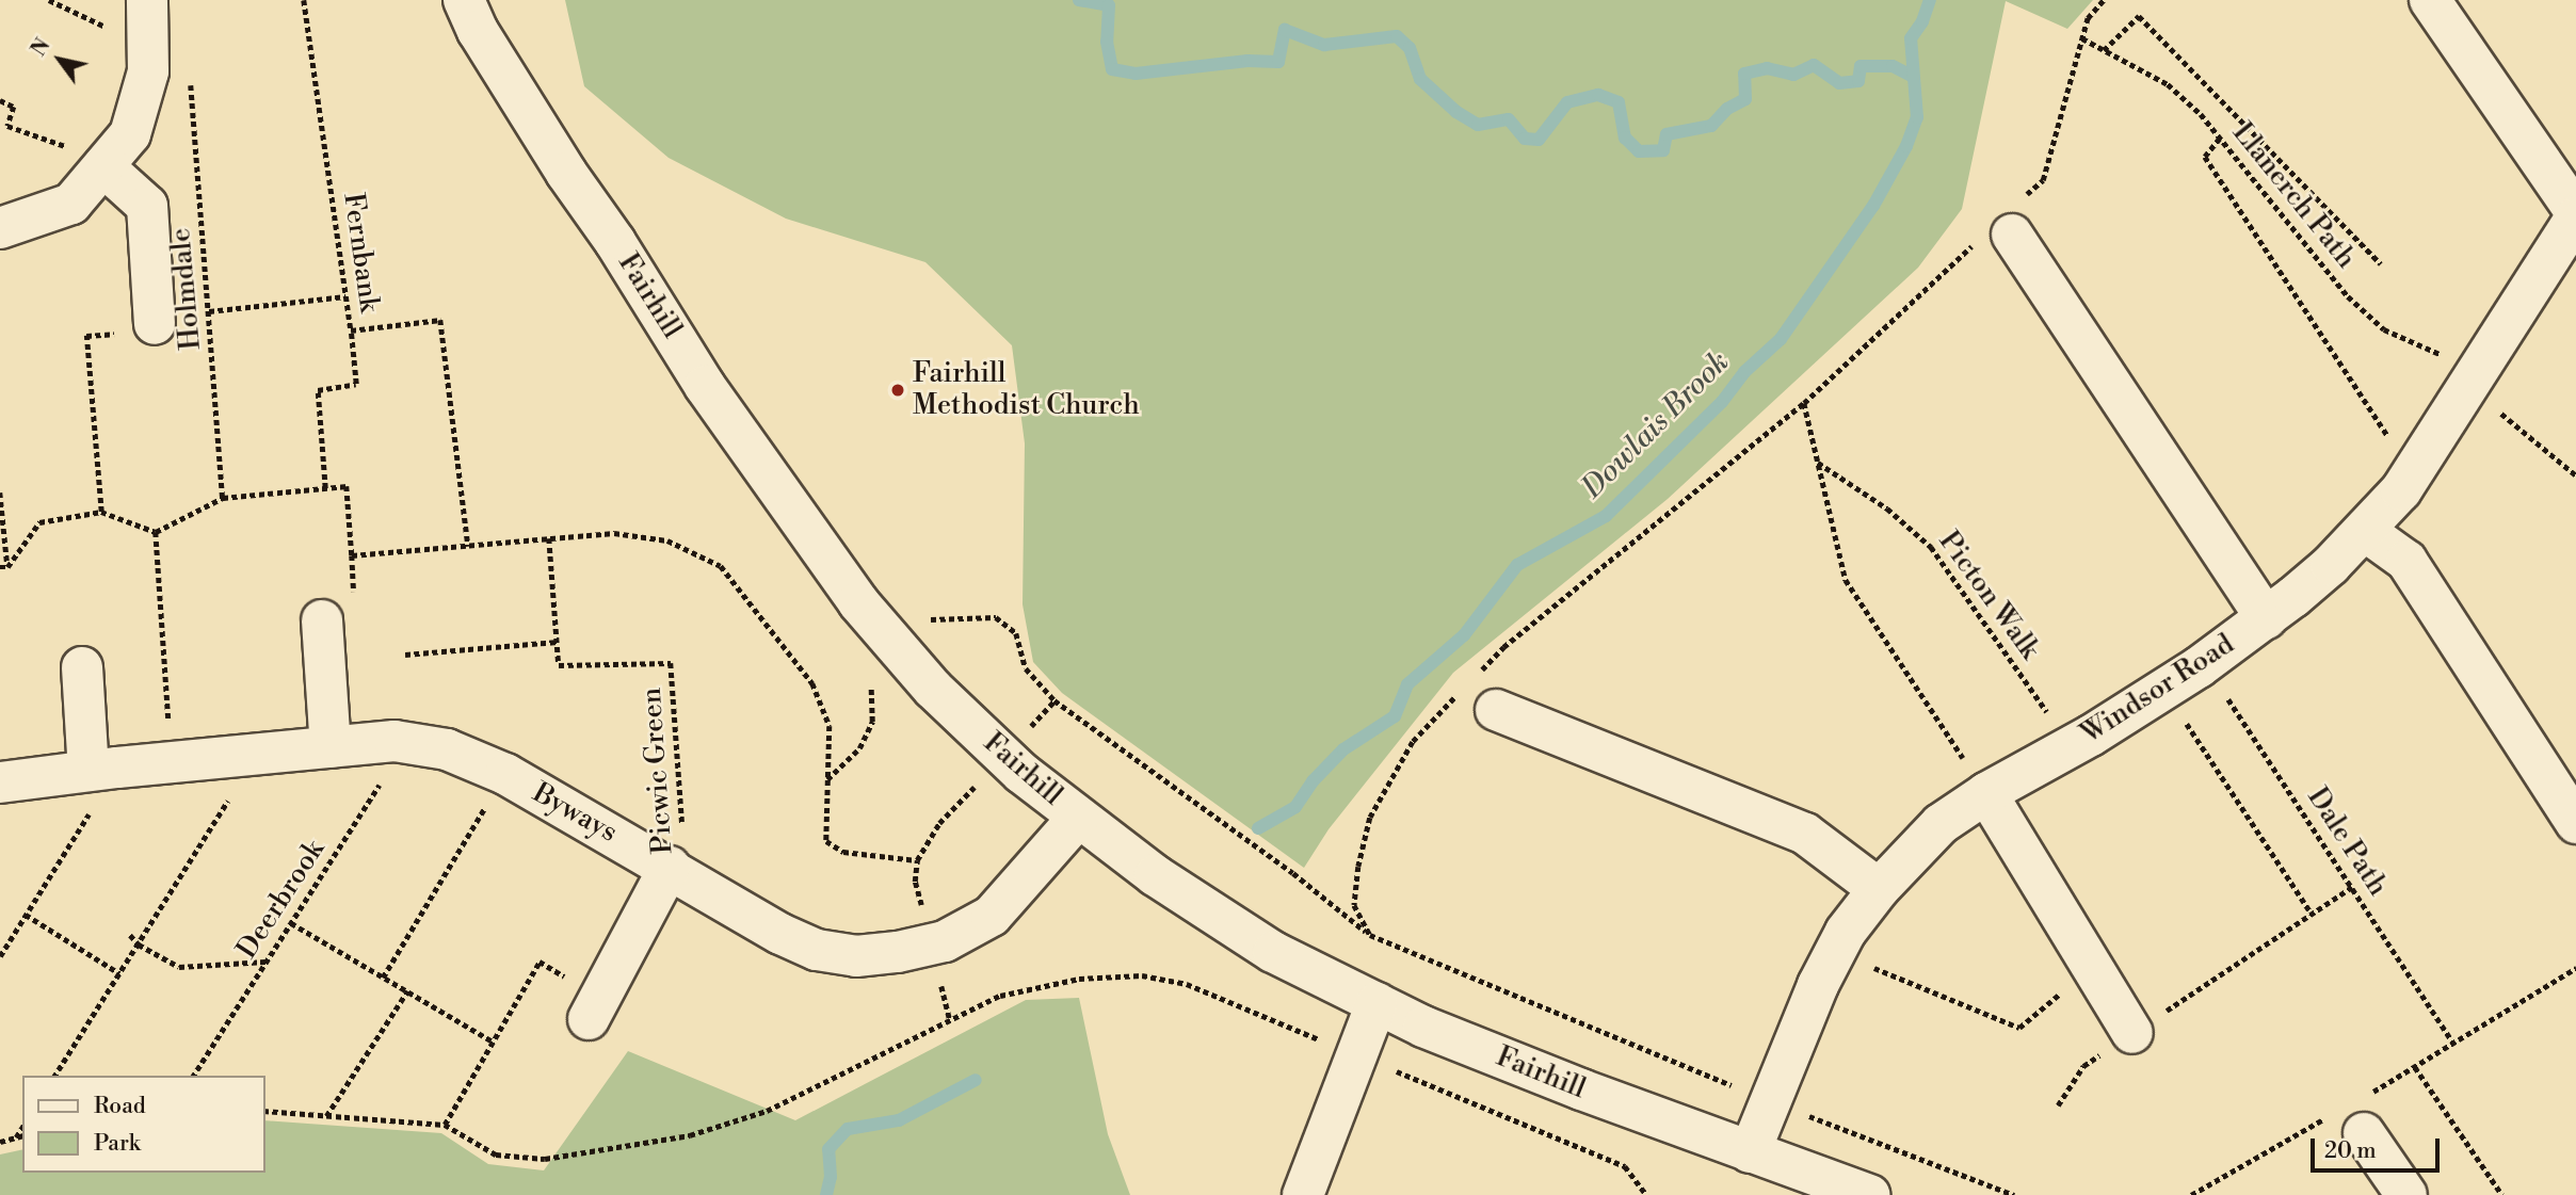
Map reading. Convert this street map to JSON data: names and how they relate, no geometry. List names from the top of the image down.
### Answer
{
  "streets": {
    "street": ["Fairhill", "Windsor Road", "Byways"],
    "path": [
      "Llanerch Path",
      "Fernbank",
      "Holmdale",
      "Picton Walk",
      "Picwic Green",
      "Dale Path",
      "Deerbrook"
    ]
  },
  "crossings": [
    ["Llanerch Path", "Windsor Road"],
    ["Fairhill", "Windsor Road"],
    ["Fairhill", "Byways"],
    ["Picton Walk", "Windsor Road"],
    ["Windsor Road", "Dale Path"],
    ["Picwic Green", "Byways"],
    ["Byways", "Deerbrook"]
  ],
  "water": ["Dowlais Brook"],
  "places": ["Fairhill Methodist Church"],
  "legend": ["Road", "Park"],
  "scale_bar": "20 m",
  "north": "top left"
}
